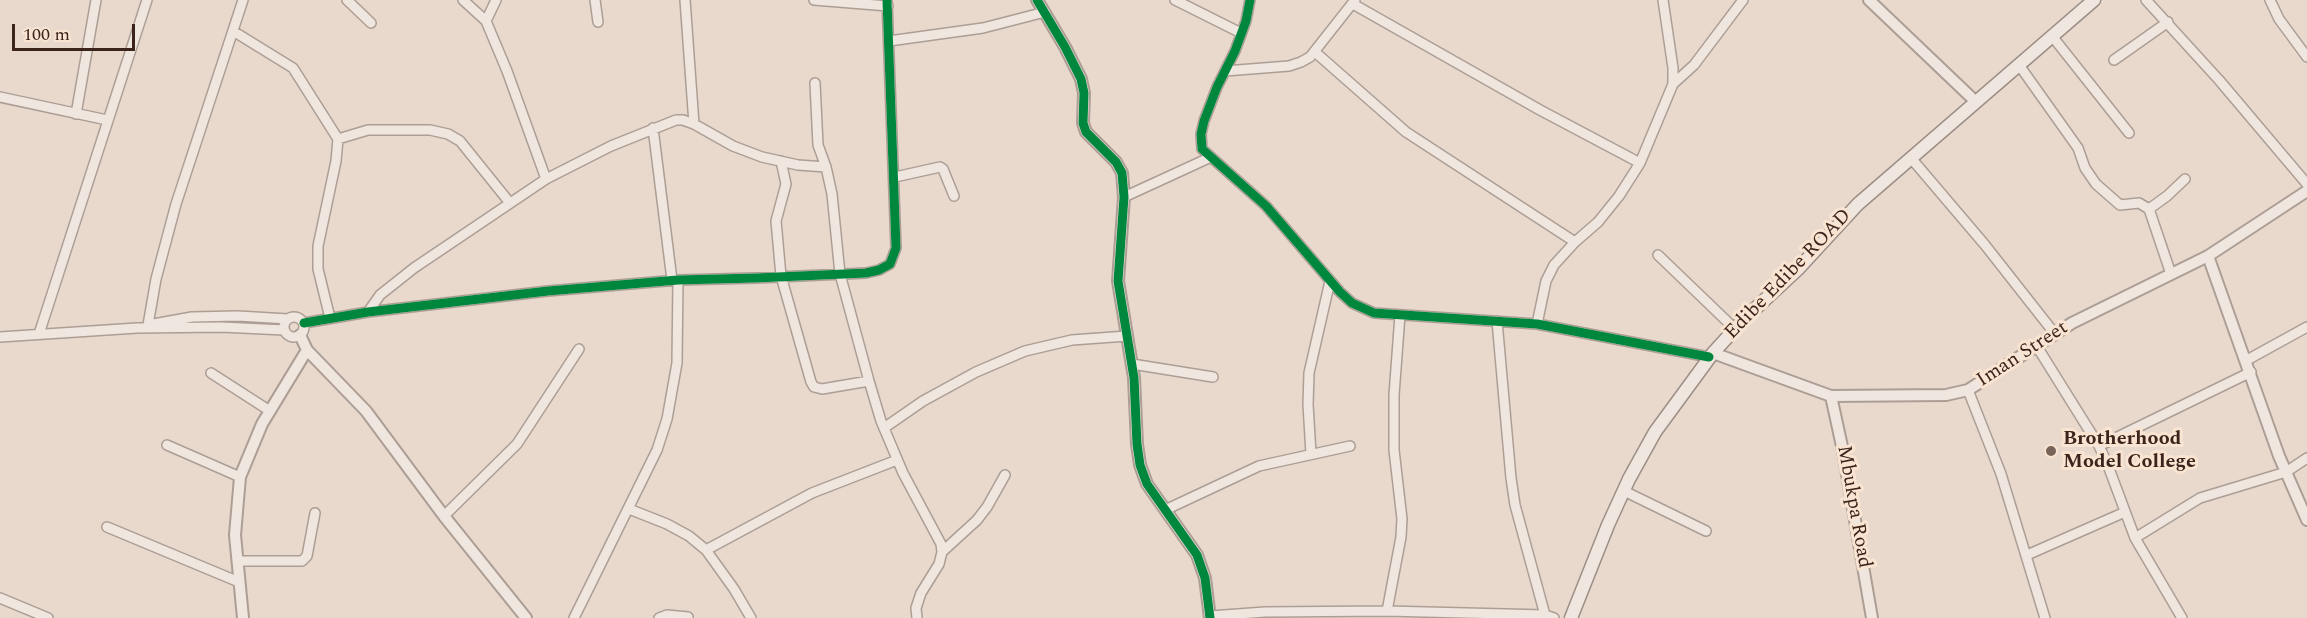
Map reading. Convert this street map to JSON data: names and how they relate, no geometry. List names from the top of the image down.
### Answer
{
  "streets": {
    "main road": ["Edibe Edibe ROAD"],
    "street": ["Iman Street", "Mbukpa Road"]
  },
  "crossings": [
    ["Edibe Edibe ROAD", "Iman Street"],
    ["Iman Street", "Mbukpa Road"]
  ],
  "places": ["Brotherhood Model College"],
  "scale_bar": "100 m"
}
